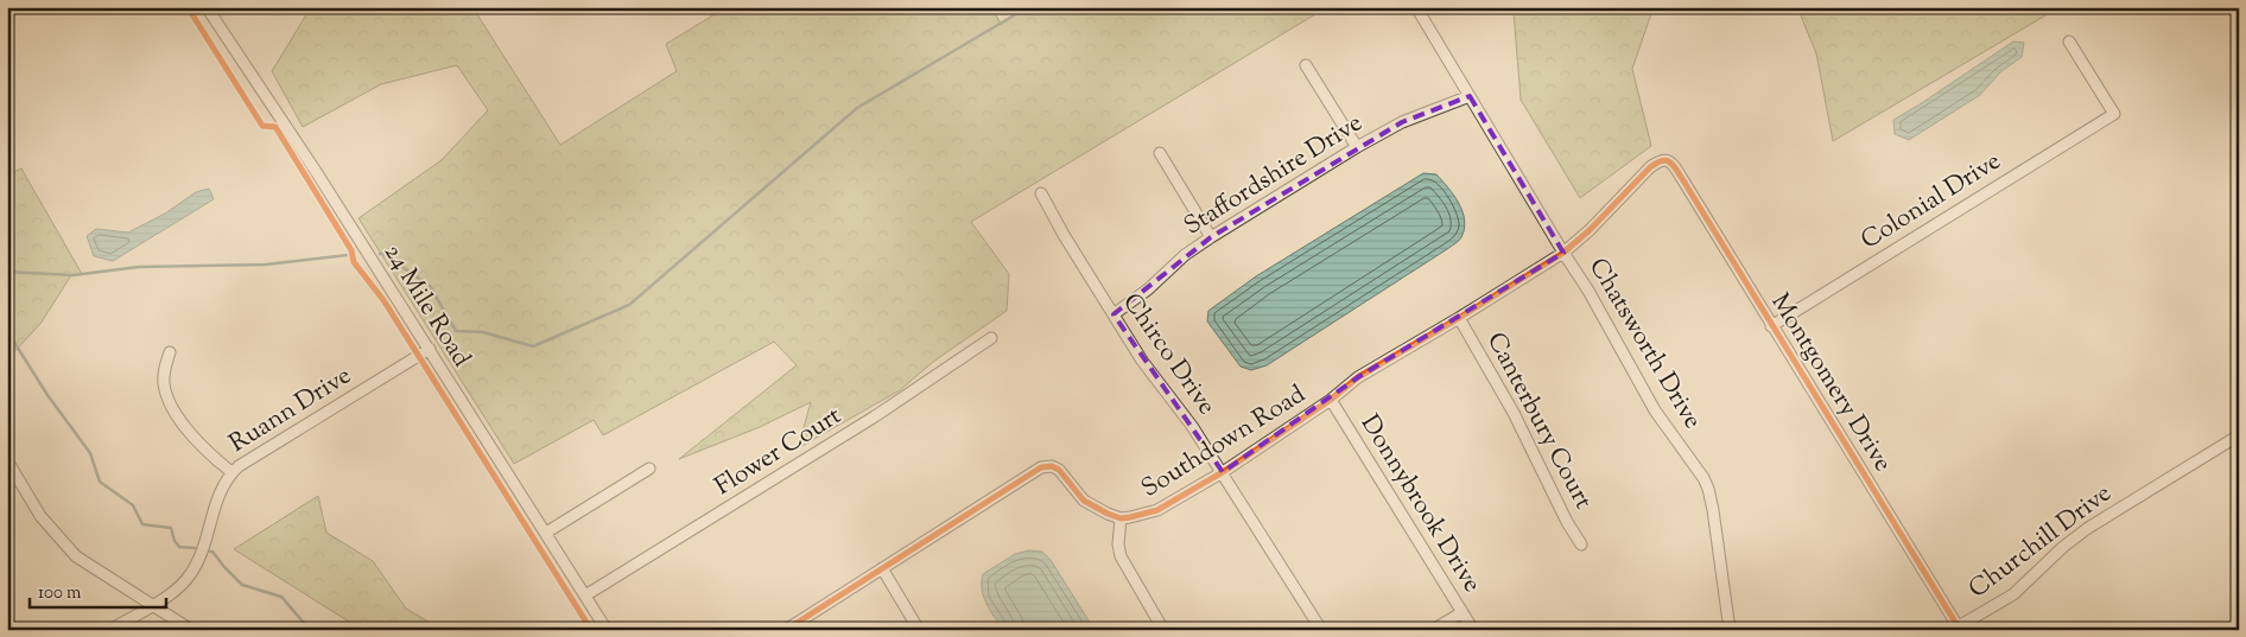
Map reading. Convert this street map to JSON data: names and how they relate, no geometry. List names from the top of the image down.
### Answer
{
  "streets": {
    "street": [
      "Staffordshire Drive",
      "Colonial Drive",
      "24 Mile Road",
      "Chatsworth Drive",
      "Chirco Drive",
      "Montgomery Drive",
      "Ruann Drive",
      "Canterbury Court",
      "Southdown Road",
      "Flower Court",
      "Donnybrook Drive",
      "Churchill Drive"
    ]
  },
  "crossings": [
    ["Staffordshire Drive", "Chatsworth Drive"],
    ["Staffordshire Drive", "Chirco Drive"],
    ["Colonial Drive", "Montgomery Drive"],
    ["24 Mile Road", "Ruann Drive"],
    ["24 Mile Road", "Flower Court"],
    ["Chatsworth Drive", "Southdown Road"],
    ["Chirco Drive", "Southdown Road"],
    ["Montgomery Drive", "Southdown Road"],
    ["Montgomery Drive", "Churchill Drive"],
    ["Canterbury Court", "Southdown Road"],
    ["Southdown Road", "Donnybrook Drive"]
  ],
  "scale_bar": "100 m"
}
